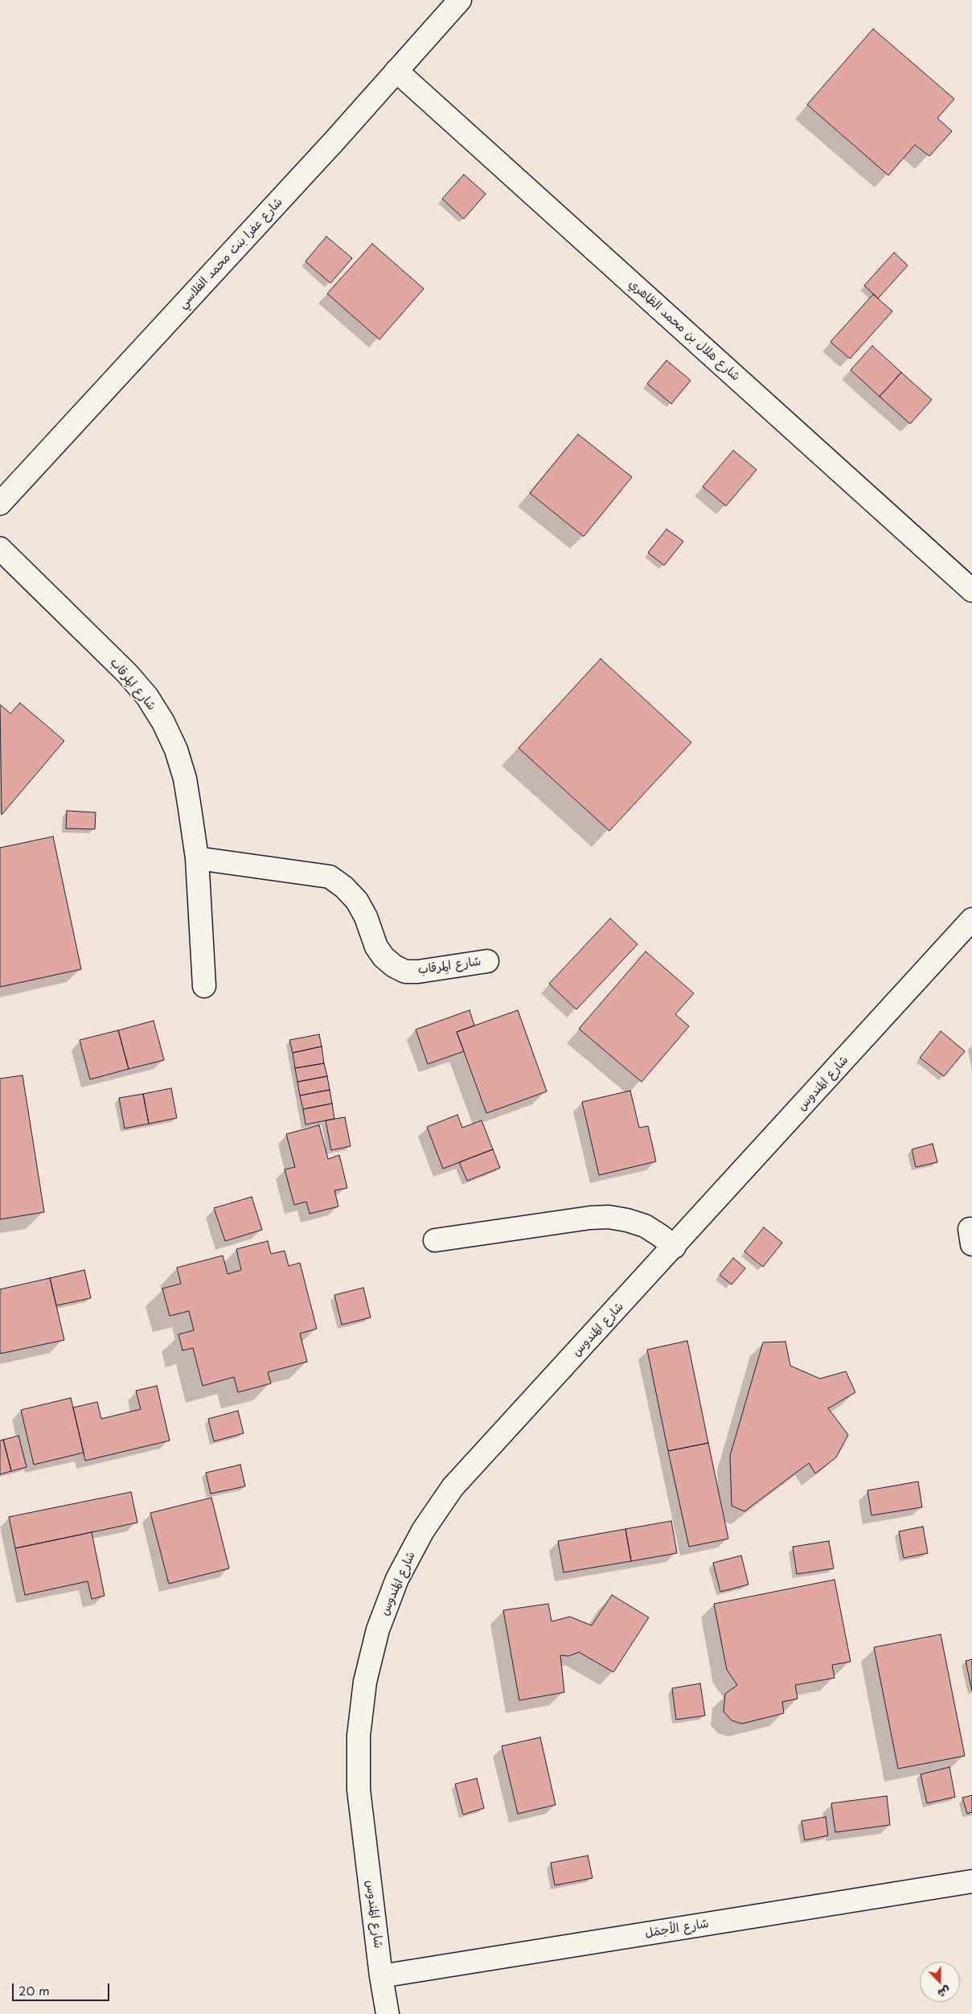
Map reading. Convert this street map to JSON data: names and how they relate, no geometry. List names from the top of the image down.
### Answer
{
  "streets": {
    "street": [
      "شارع عفرا بنت محمد الفلاسي",
      "شارع هلال بن محمد الظاهري",
      "شارع المِرقاب",
      "شارع المَندوس",
      "شارع الأجمَل"
    ]
  },
  "crossings": [
    ["شارع عفرا بنت محمد الفلاسي", "شارع هلال بن محمد الظاهري"],
    ["شارع المَندوس", "شارع الأجمَل"]
  ],
  "scale_bar": "20 m",
  "north": "bottom"
}
